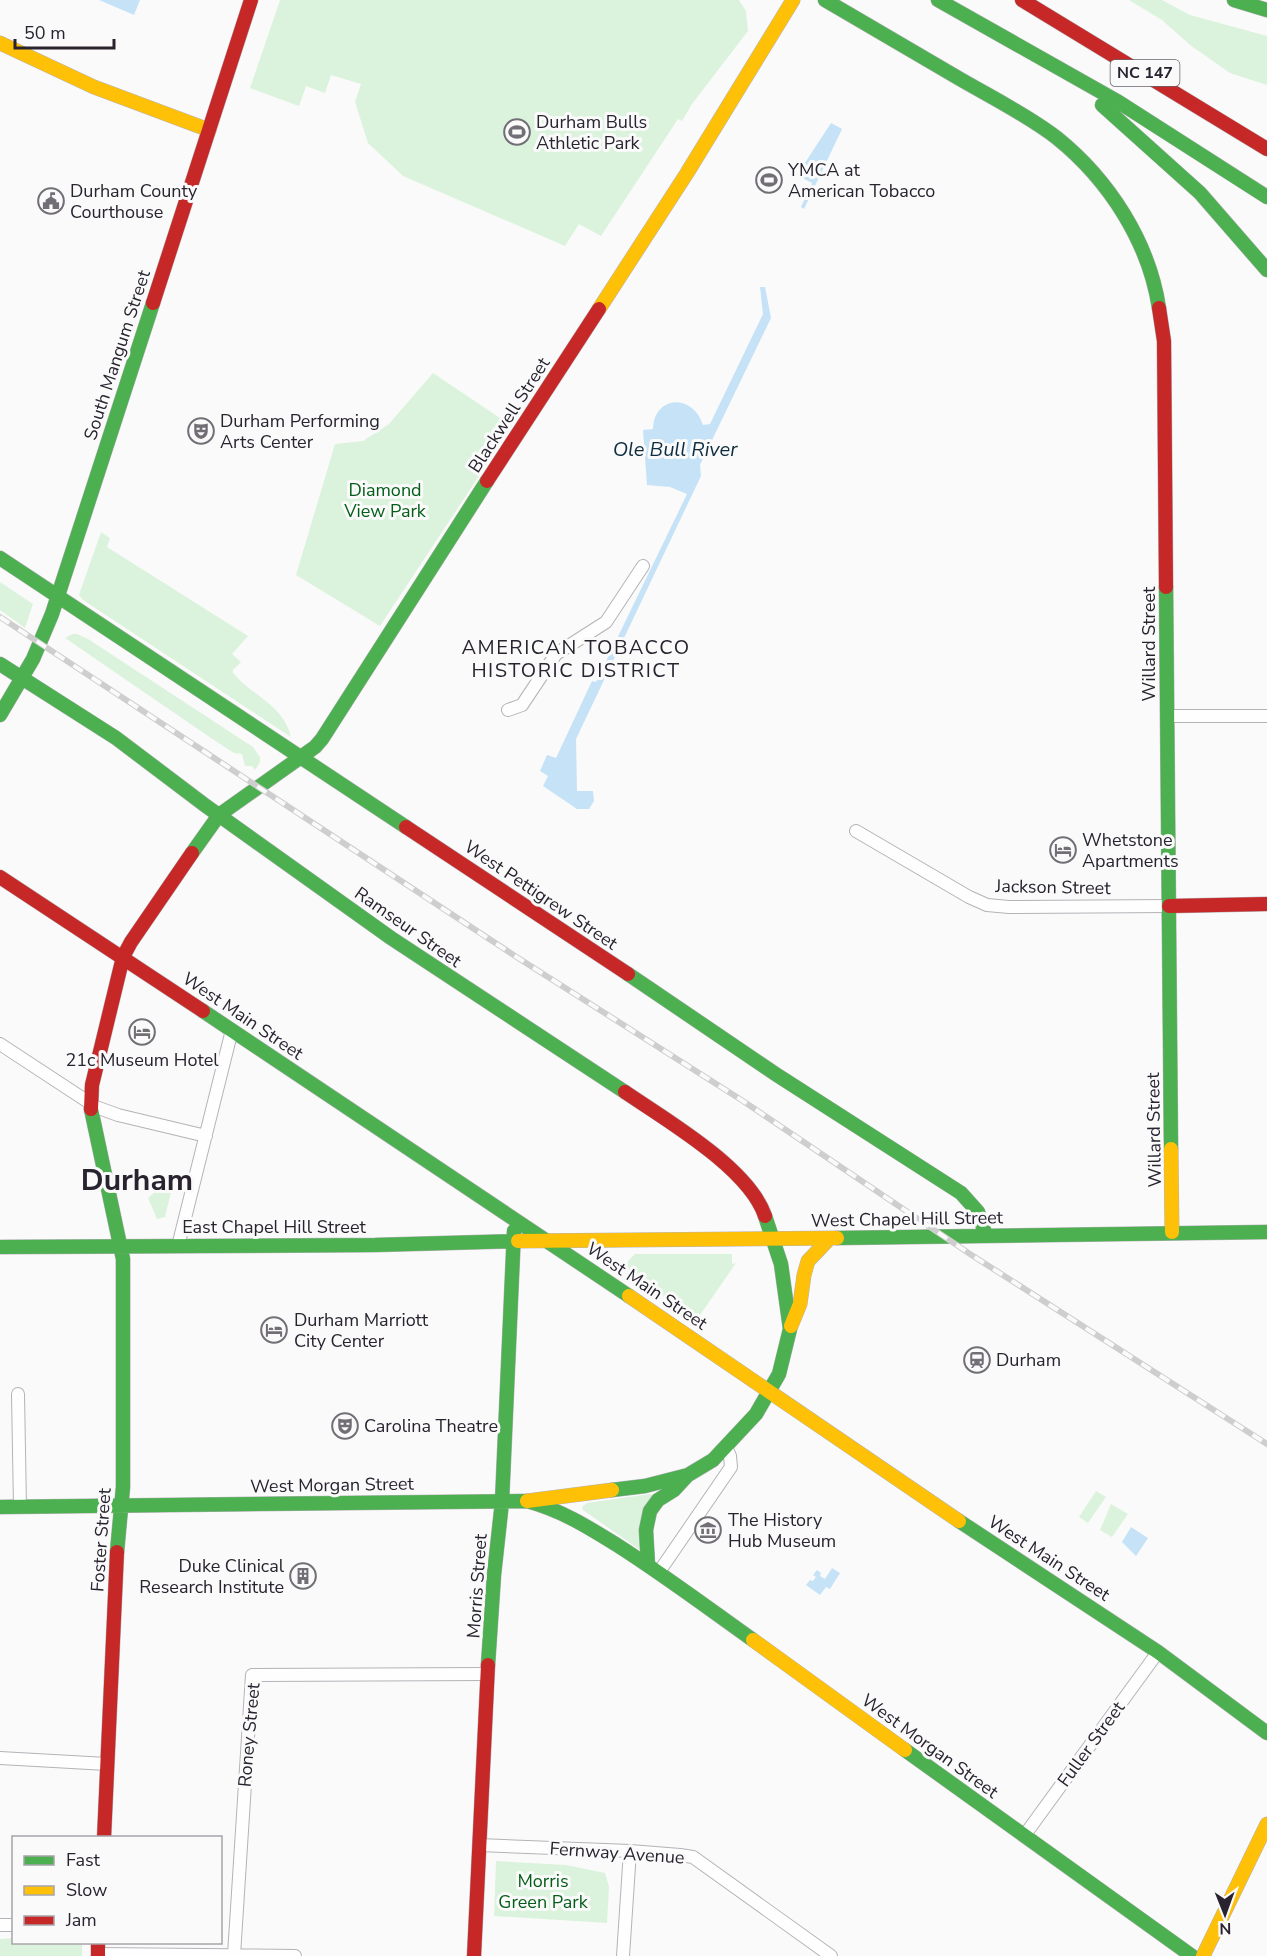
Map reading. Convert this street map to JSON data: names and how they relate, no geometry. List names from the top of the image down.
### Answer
{
  "streets": {
    "main road": [
      "NC 147",
      "South Mangum Street",
      "Blackwell Street",
      "Willard Street",
      "Jackson Street",
      "West Pettigrew Street",
      "Ramseur Street",
      "West Main Street",
      "West Chapel Hill Street",
      "East Chapel Hill Street",
      "West Morgan Street",
      "Foster Street",
      "Morris Street"
    ],
    "street": ["Roney Street", "Fuller Street", "Fernway Avenue"]
  },
  "crossings": [
    ["South Mangum Street", "West Pettigrew Street"],
    ["South Mangum Street", "Ramseur Street"],
    ["Blackwell Street", "West Pettigrew Street"],
    ["Blackwell Street", "Ramseur Street"],
    ["Blackwell Street", "West Main Street"],
    ["Blackwell Street", "Foster Street"],
    ["Willard Street", "Jackson Street"],
    ["Willard Street", "West Chapel Hill Street"],
    ["West Pettigrew Street", "West Chapel Hill Street"],
    ["Ramseur Street", "West Chapel Hill Street"],
    ["West Main Street", "West Chapel Hill Street"],
    ["West Main Street", "East Chapel Hill Street"],
    ["West Main Street", "Morris Street"],
    ["West Main Street", "Fuller Street"],
    ["West Chapel Hill Street", "East Chapel Hill Street"],
    ["East Chapel Hill Street", "Foster Street"],
    ["East Chapel Hill Street", "Morris Street"],
    ["West Morgan Street", "Foster Street"],
    ["West Morgan Street", "Morris Street"],
    ["West Morgan Street", "Fuller Street"],
    ["Morris Street", "Roney Street"],
    ["Morris Street", "Fernway Avenue"]
  ],
  "districts": ["AMERICAN TOBACCO HISTORIC DISTRICT", "Durham"],
  "water": ["Ole Bull River"],
  "parks": ["Diamond View Park", "Morris Green Park"],
  "places": {
    "sports": ["Durham Bulls Athletic Park", "YMCA at American Tobacco"],
    "public building": ["Durham County Courthouse"],
    "theatre": ["Durham Performing Arts Center", "Carolina Theatre"],
    "hotel": ["Whetstone Apartments", "21c Museum Hotel", "Durham Marriott City Center"],
    "station": ["Durham"],
    "museum": ["The History Hub Museum"],
    "building": ["Duke Clinical Research Institute"]
  },
  "legend": ["Fast", "Slow", "Jam"],
  "scale_bar": "50 m",
  "north": "bottom"
}
